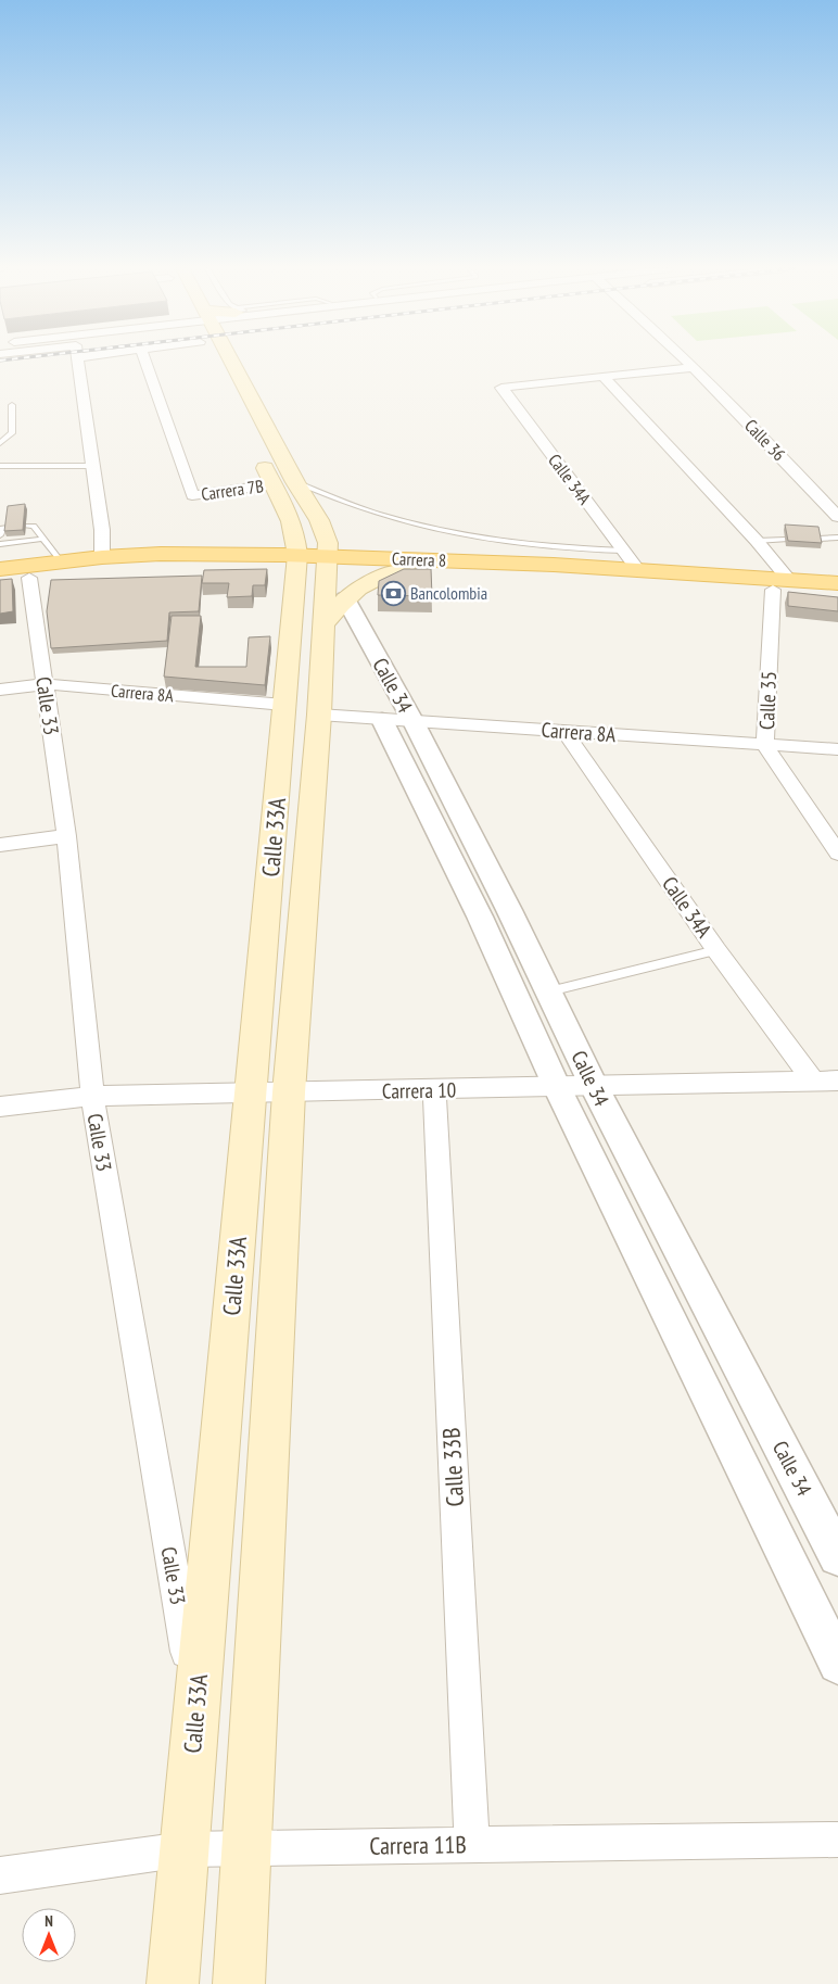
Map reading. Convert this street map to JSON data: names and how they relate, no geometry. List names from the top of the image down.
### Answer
{
  "streets": {
    "main road": ["Carrera 8", "Calle 33A"],
    "street": [
      "Calle 36",
      "Calle 34A",
      "Carrera 7B",
      "Calle 34",
      "Carrera 8A",
      "Calle 35",
      "Calle 33",
      "Carrera 10",
      "Calle 33B",
      "Carrera 11B"
    ]
  },
  "crossings": [
    ["Calle 34A", "Carrera 8"],
    ["Calle 34A", "Carrera 8A"],
    ["Calle 34A", "Carrera 10"],
    ["Carrera 8", "Calle 35"],
    ["Carrera 8", "Calle 33"],
    ["Carrera 8", "Calle 33A"],
    ["Calle 34", "Carrera 8A"],
    ["Calle 34", "Carrera 10"],
    ["Carrera 8A", "Calle 35"],
    ["Carrera 8A", "Calle 33"],
    ["Carrera 8A", "Calle 33A"],
    ["Calle 33", "Calle 33A"],
    ["Calle 33", "Carrera 10"],
    ["Calle 33A", "Carrera 10"],
    ["Calle 33A", "Carrera 11B"],
    ["Carrera 10", "Calle 33B"],
    ["Calle 33B", "Carrera 11B"]
  ],
  "places": {
    "bank": ["Bancolombia"]
  },
  "north": "top"
}
